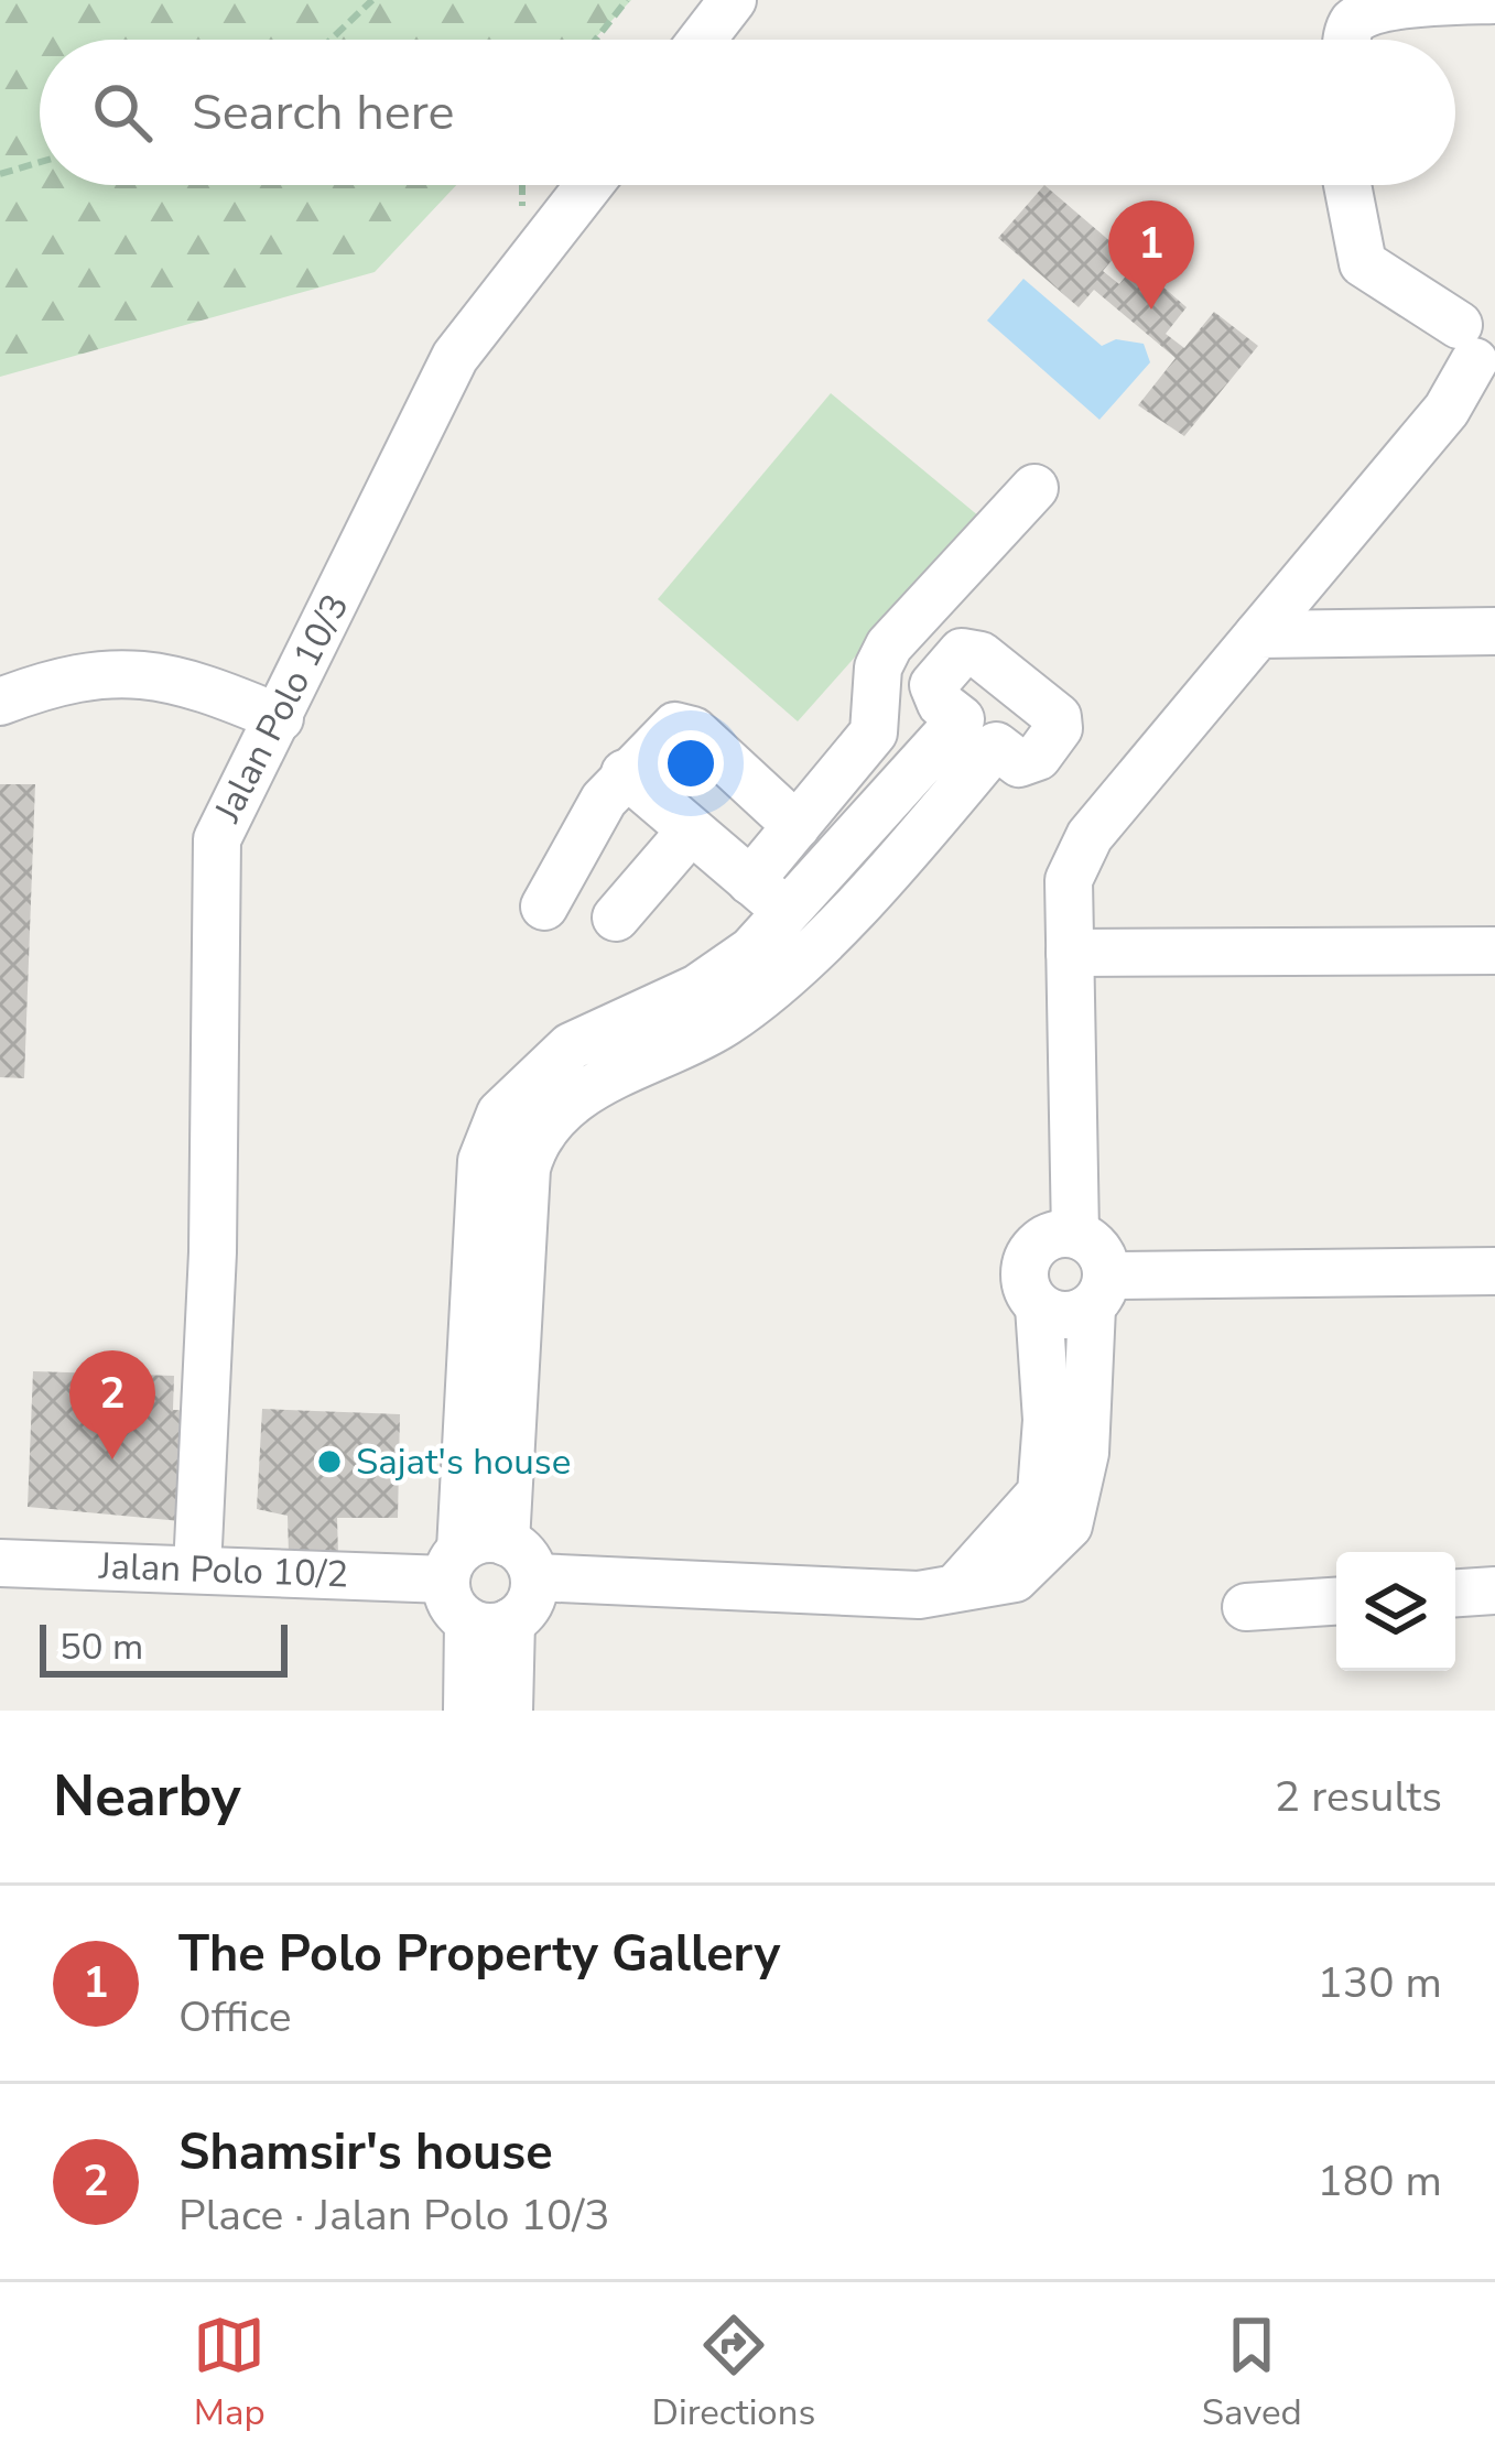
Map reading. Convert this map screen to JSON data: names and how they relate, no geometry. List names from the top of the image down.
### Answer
{
  "streets": {
    "street": ["Jalan Polo 10/3", "Jalan Polo 10/2"]
  },
  "crossings": [
    ["Jalan Polo 10/3", "Jalan Polo 10/2"]
  ],
  "places": ["Sajat's house"],
  "scale_bar": "50 m",
  "page": {
    "search": "Search here",
    "pins": ["1", "2"],
    "scale": "50 m",
    "heading": ["Nearby", "2 results"],
    "list": [
      {
        "mark": "1",
        "name": "The Polo Property Gallery",
        "note": "Office",
        "value": "130 m"
      },
      {
        "mark": "2",
        "name": "Shamsir's house",
        "note": "Place · Jalan Polo 10/3",
        "value": "180 m"
      }
    ],
    "nav": ["Map", "Directions", "Saved"]
  }
}
